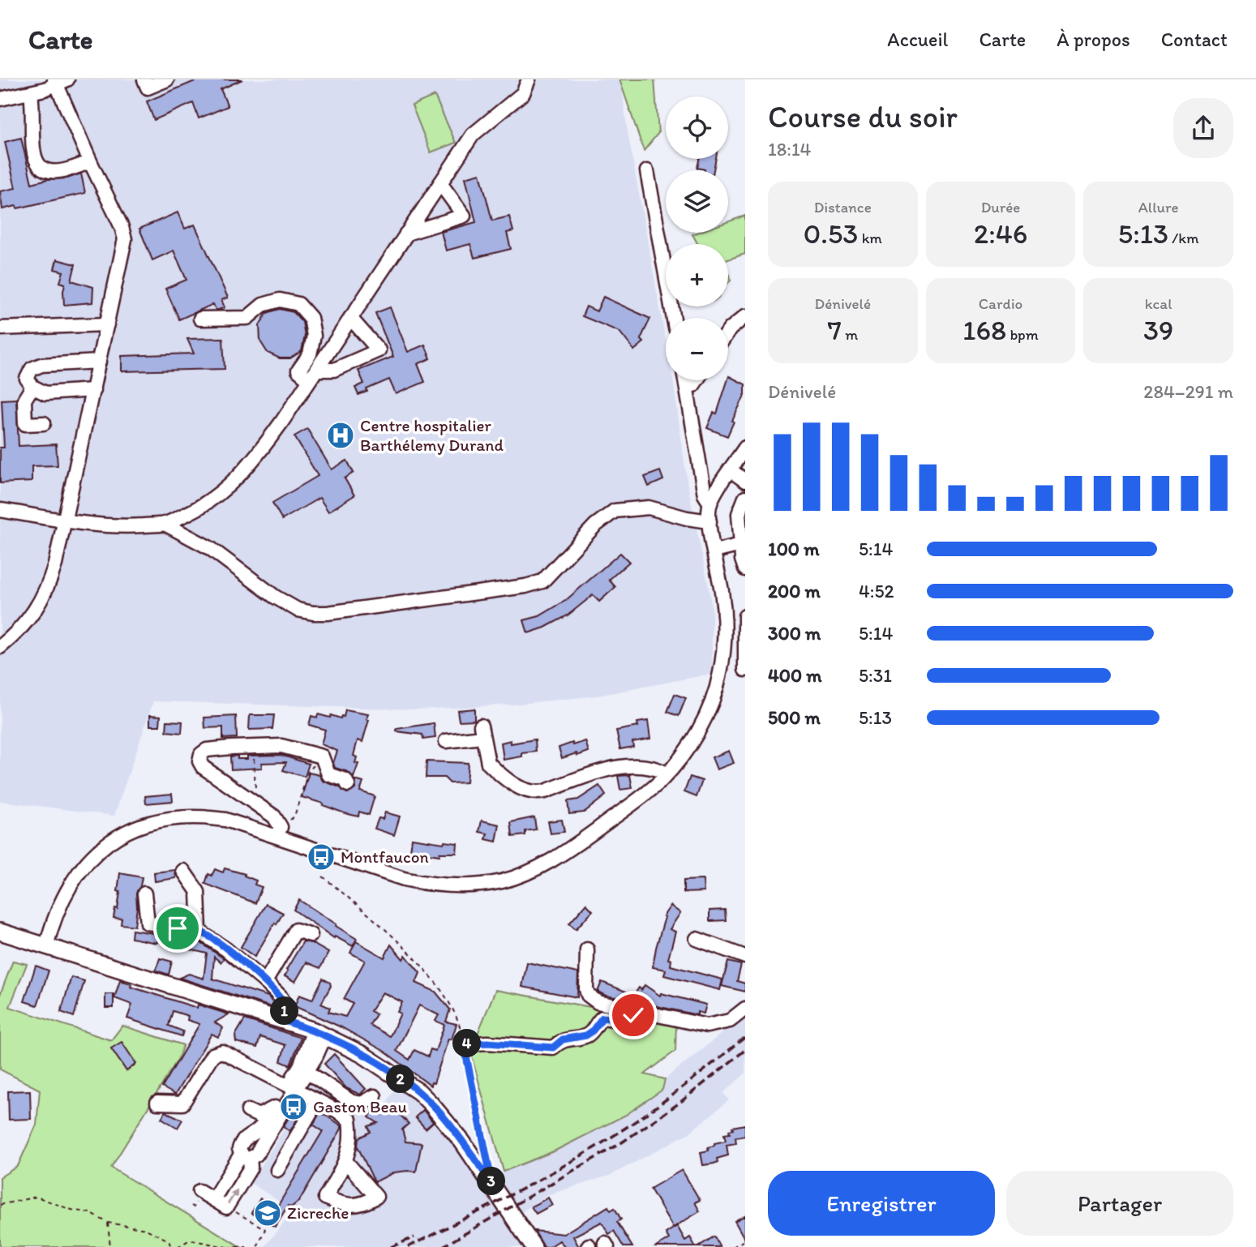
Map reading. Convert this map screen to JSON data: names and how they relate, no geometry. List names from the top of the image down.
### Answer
{
  "places": {
    "hospital": ["Centre hospitalier Barthélemy Durand"],
    "bus stop": ["Montfaucon", "Gaston Beau"],
    "school or university": ["Zicreche"]
  },
  "page": {
    "header": "Carte",
    "nav": [
      "Accueil",
      "Carte",
      "À propos",
      "Contact"
    ],
    "heading": ["Course du soir", "18:14"],
    "map_buttons": ["+", "−"],
    "stats": [
      ["Distance", "0.53 km"],
      ["Durée", "2:46"],
      ["Allure", "5:13 /km"],
      ["Dénivelé", "7 m"],
      ["Cardio", "168 bpm"],
      ["kcal", "39"]
    ],
    "chart": ["Dénivelé", "284–291 m"],
    "list": [
      {
        "name": "100 m",
        "note": "5:14"
      },
      {
        "name": "200 m",
        "note": "4:52"
      },
      {
        "name": "300 m",
        "note": "5:14"
      },
      {
        "name": "400 m",
        "note": "5:31"
      },
      {
        "name": "500 m",
        "note": "5:13"
      }
    ],
    "pins": [
      "1",
      "4",
      "2",
      "3"
    ],
    "buttons": ["Enregistrer", "Partager"]
  }
}
